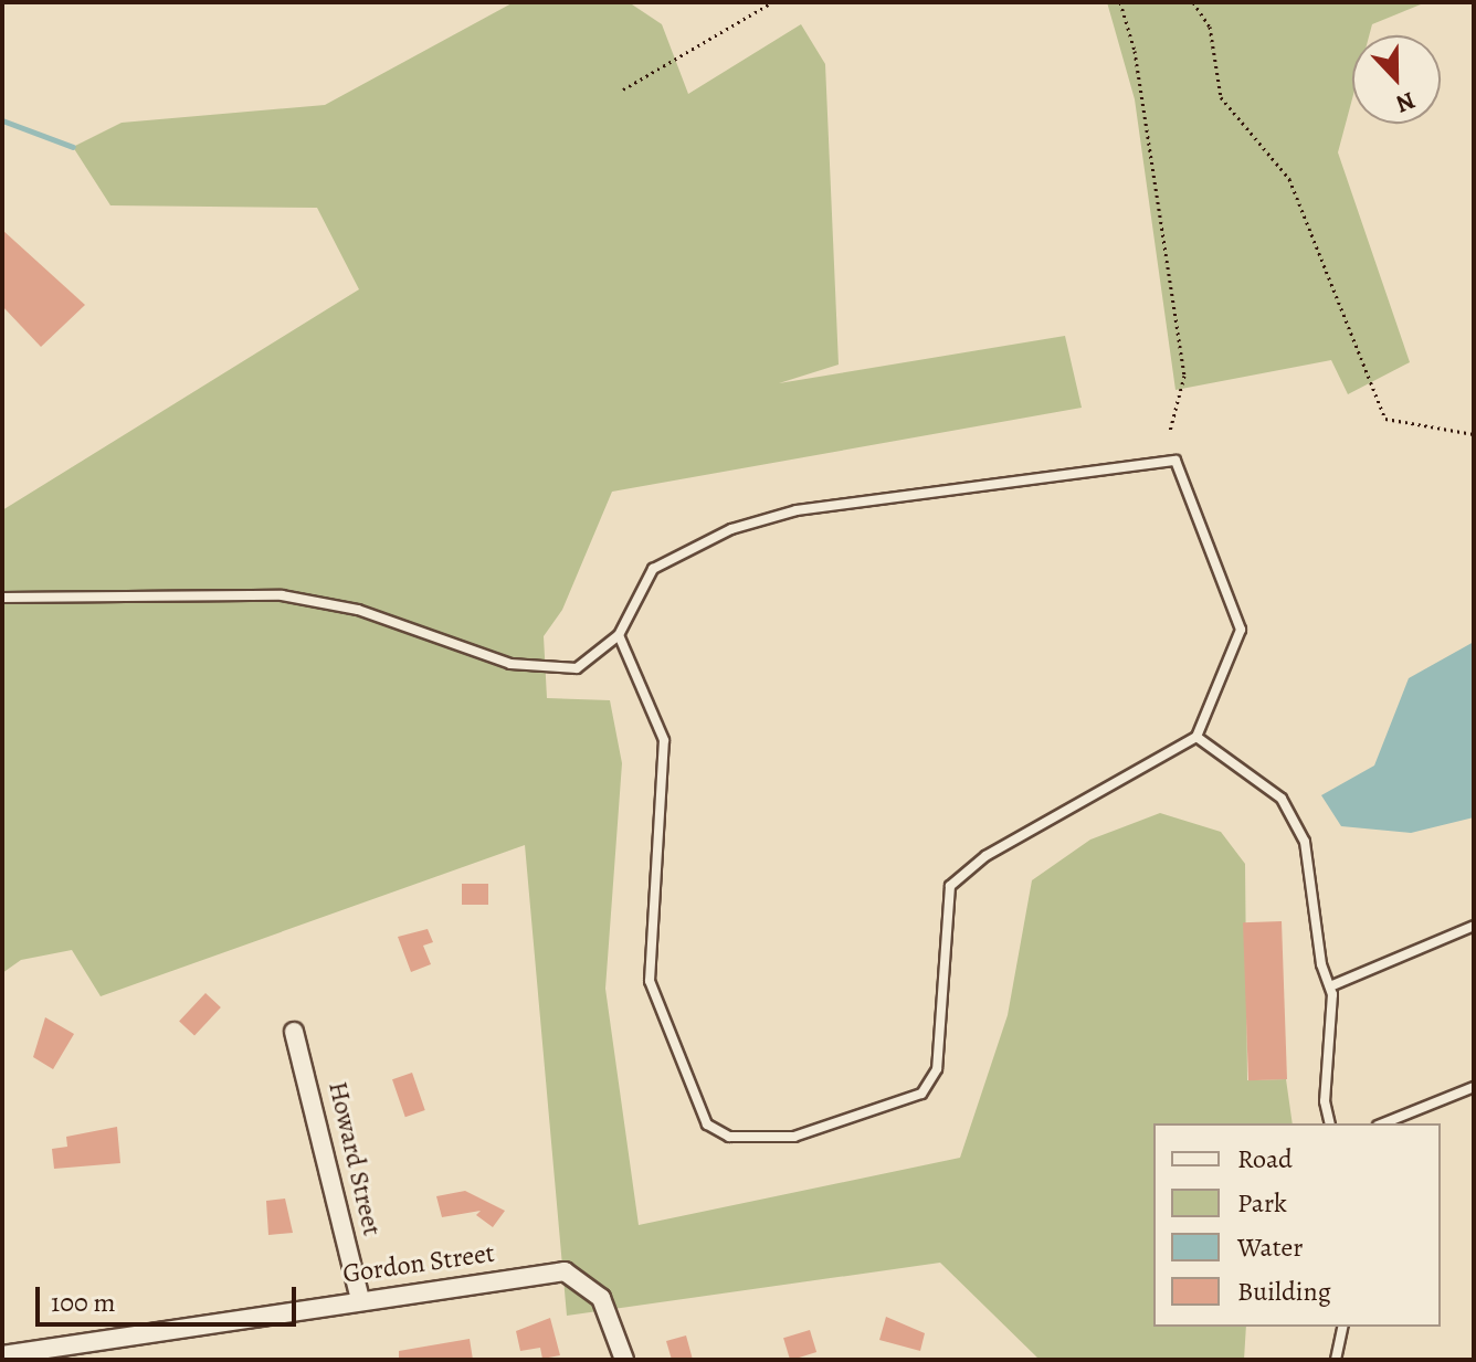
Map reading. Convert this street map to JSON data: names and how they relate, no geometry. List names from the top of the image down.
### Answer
{
  "streets": {
    "street": ["Howard Street", "Gordon Street"]
  },
  "crossings": [
    ["Howard Street", "Gordon Street"]
  ],
  "legend": [
    "Road",
    "Park",
    "Water",
    "Building"
  ],
  "scale_bar": "100 m",
  "north": "bottom"
}
